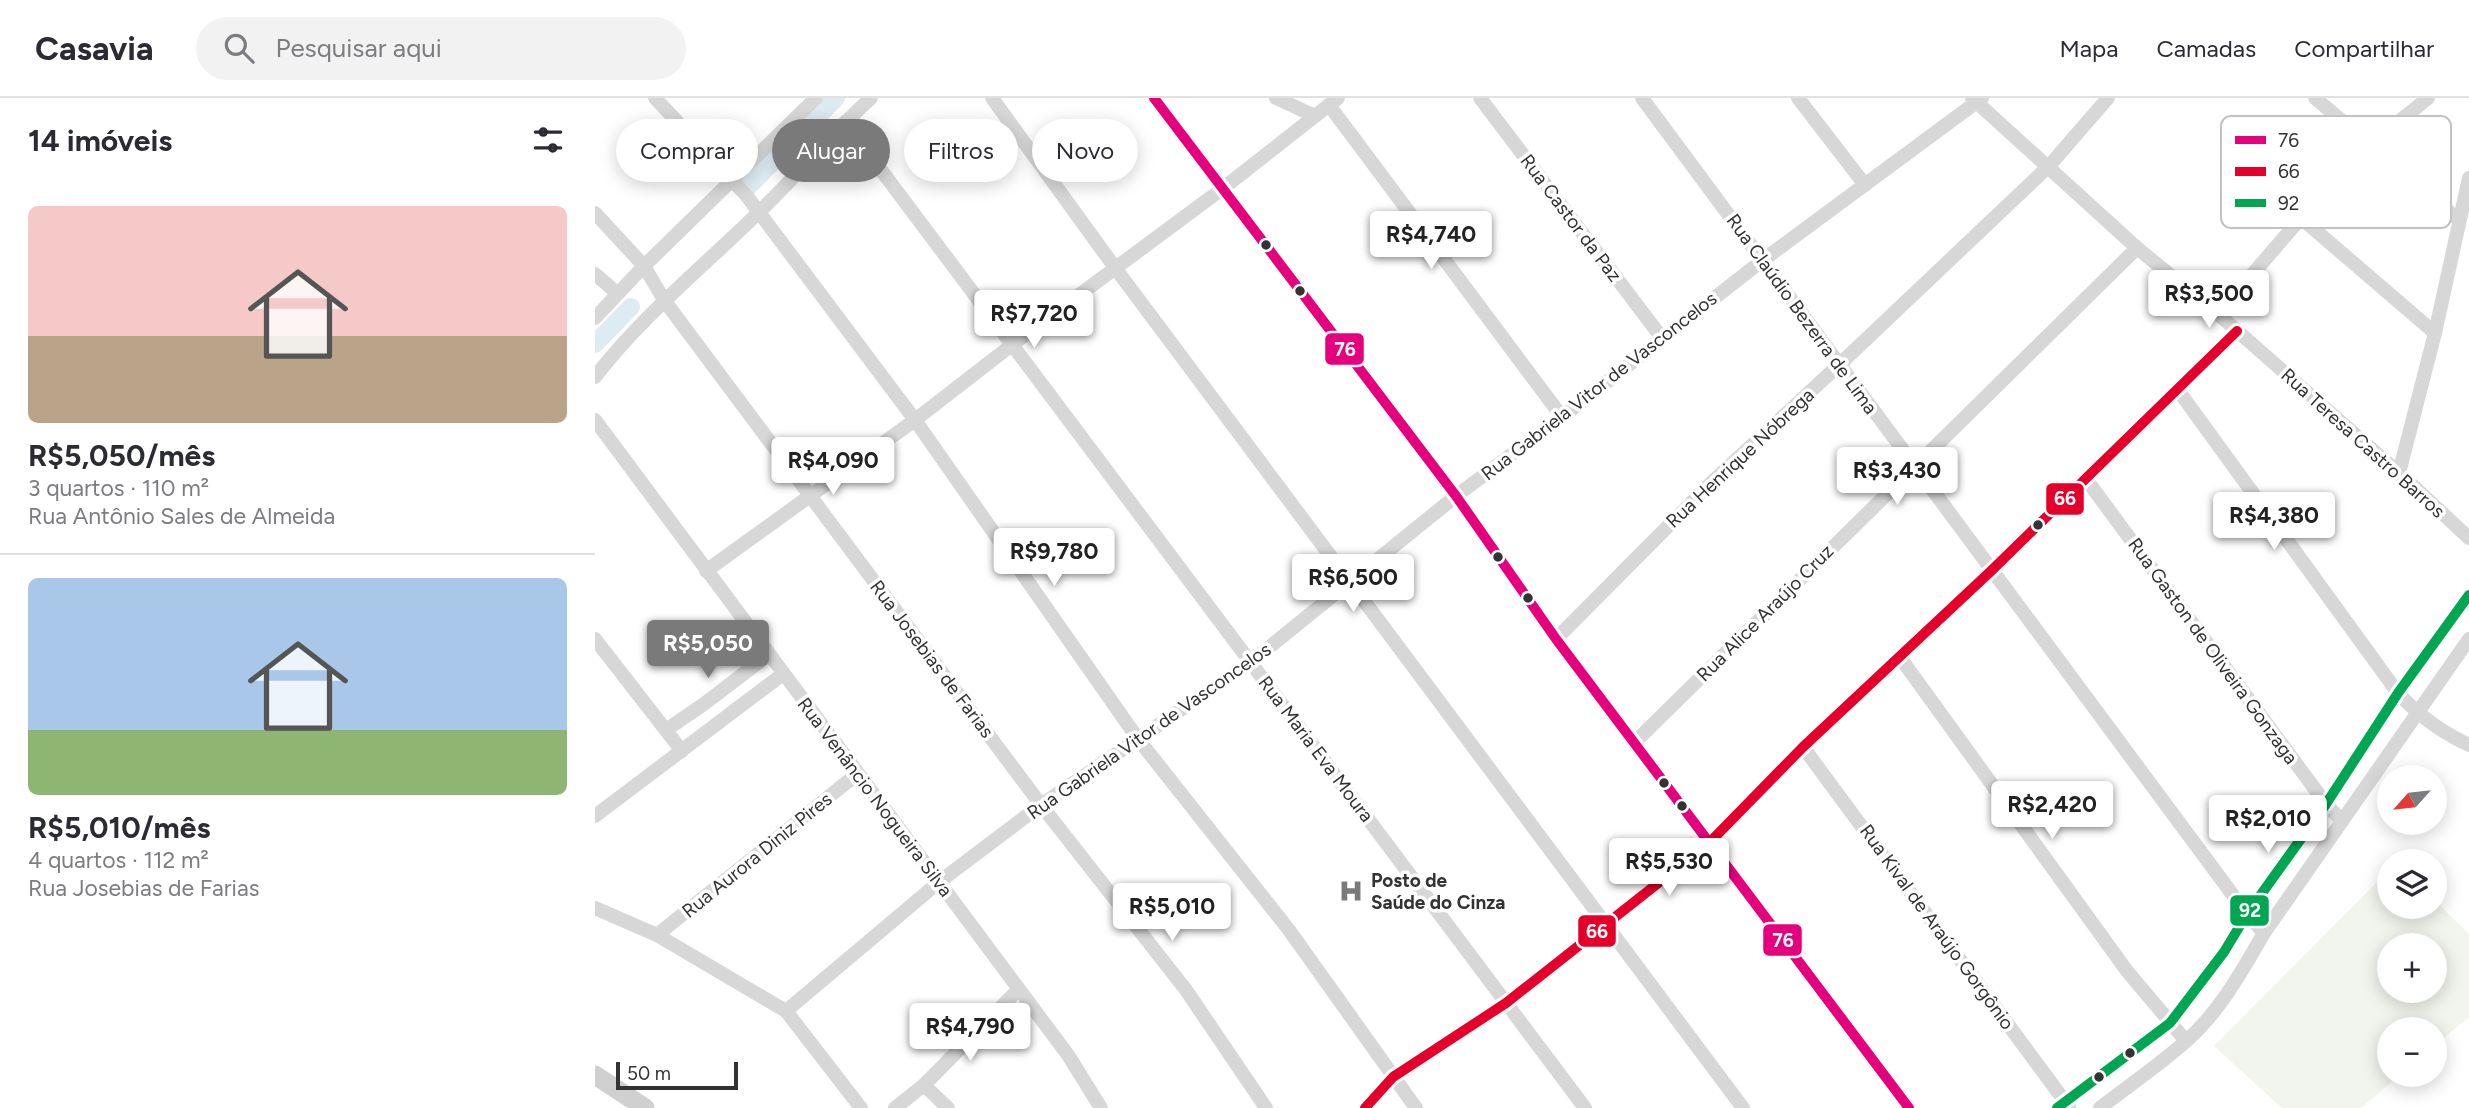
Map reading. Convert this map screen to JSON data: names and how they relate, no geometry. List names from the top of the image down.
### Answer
{
  "streets": {
    "street": [
      "Rua Castor da Paz",
      "Rua Claúdio Bezerra de Lima",
      "Rua Gabriela Vitor de Vasconcelos",
      "Rua Teresa Castro Barros",
      "Rua Henrique Nóbrega",
      "Rua Alice Araújo Cruz",
      "Rua Gaston de Oliveira Gonzaga",
      "Rua Josebias de Farias",
      "Rua Maria Eva Moura",
      "Rua Venâncio Nogueira Silva",
      "Rua Aurora Diniz Pires",
      "Rua Kival de Araújo Gorgônio"
    ]
  },
  "crossings": [
    ["Rua Castor da Paz", "Rua Gabriela Vitor de Vasconcelos"],
    ["Rua Claúdio Bezerra de Lima", "Rua Gabriela Vitor de Vasconcelos"],
    ["Rua Claúdio Bezerra de Lima", "Rua Henrique Nóbrega"],
    ["Rua Claúdio Bezerra de Lima", "Rua Alice Araújo Cruz"],
    ["Rua Gabriela Vitor de Vasconcelos", "Rua Teresa Castro Barros"],
    ["Rua Gabriela Vitor de Vasconcelos", "Rua Josebias de Farias"],
    ["Rua Gabriela Vitor de Vasconcelos", "Rua Maria Eva Moura"],
    ["Rua Gabriela Vitor de Vasconcelos", "Rua Venâncio Nogueira Silva"],
    ["Rua Teresa Castro Barros", "Rua Henrique Nóbrega"],
    ["Rua Teresa Castro Barros", "Rua Alice Araújo Cruz"],
    ["Rua Venâncio Nogueira Silva", "Rua Aurora Diniz Pires"]
  ],
  "places": {
    "hospital": ["Posto de Saúde do Cinza"]
  },
  "lines": ["transit line 76", "transit line 66", "transit line 92"],
  "legend": ["76", "66", "92"],
  "scale_bar": "50 m",
  "north": "bottom left",
  "page": {
    "header": "Casavia",
    "search": "Pesquisar aqui",
    "nav": ["Mapa", "Camadas", "Compartilhar"],
    "heading": "14 imóveis",
    "chip": [
      "Comprar",
      "Alugar",
      "Filtros",
      "Novo"
    ],
    "list": [
      {
        "name": "R$5,050/mês",
        "note": "3 quartos · 110 m² · Rua Antônio Sales de Almeida"
      },
      {
        "name": "R$5,010/mês",
        "note": "4 quartos · 112 m² · Rua Josebias de Farias"
      }
    ],
    "price": [
      "R$4,740",
      "R$3,500",
      "R$7,720",
      "R$4,090",
      "R$3,430",
      "R$4,380",
      "R$9,780",
      "R$6,500",
      "R$5,050",
      "R$2,420",
      "R$2,010",
      "R$5,530",
      "R$5,010",
      "R$4,790"
    ],
    "map_buttons": ["+", "−"],
    "scale": "50 m"
  }
}
